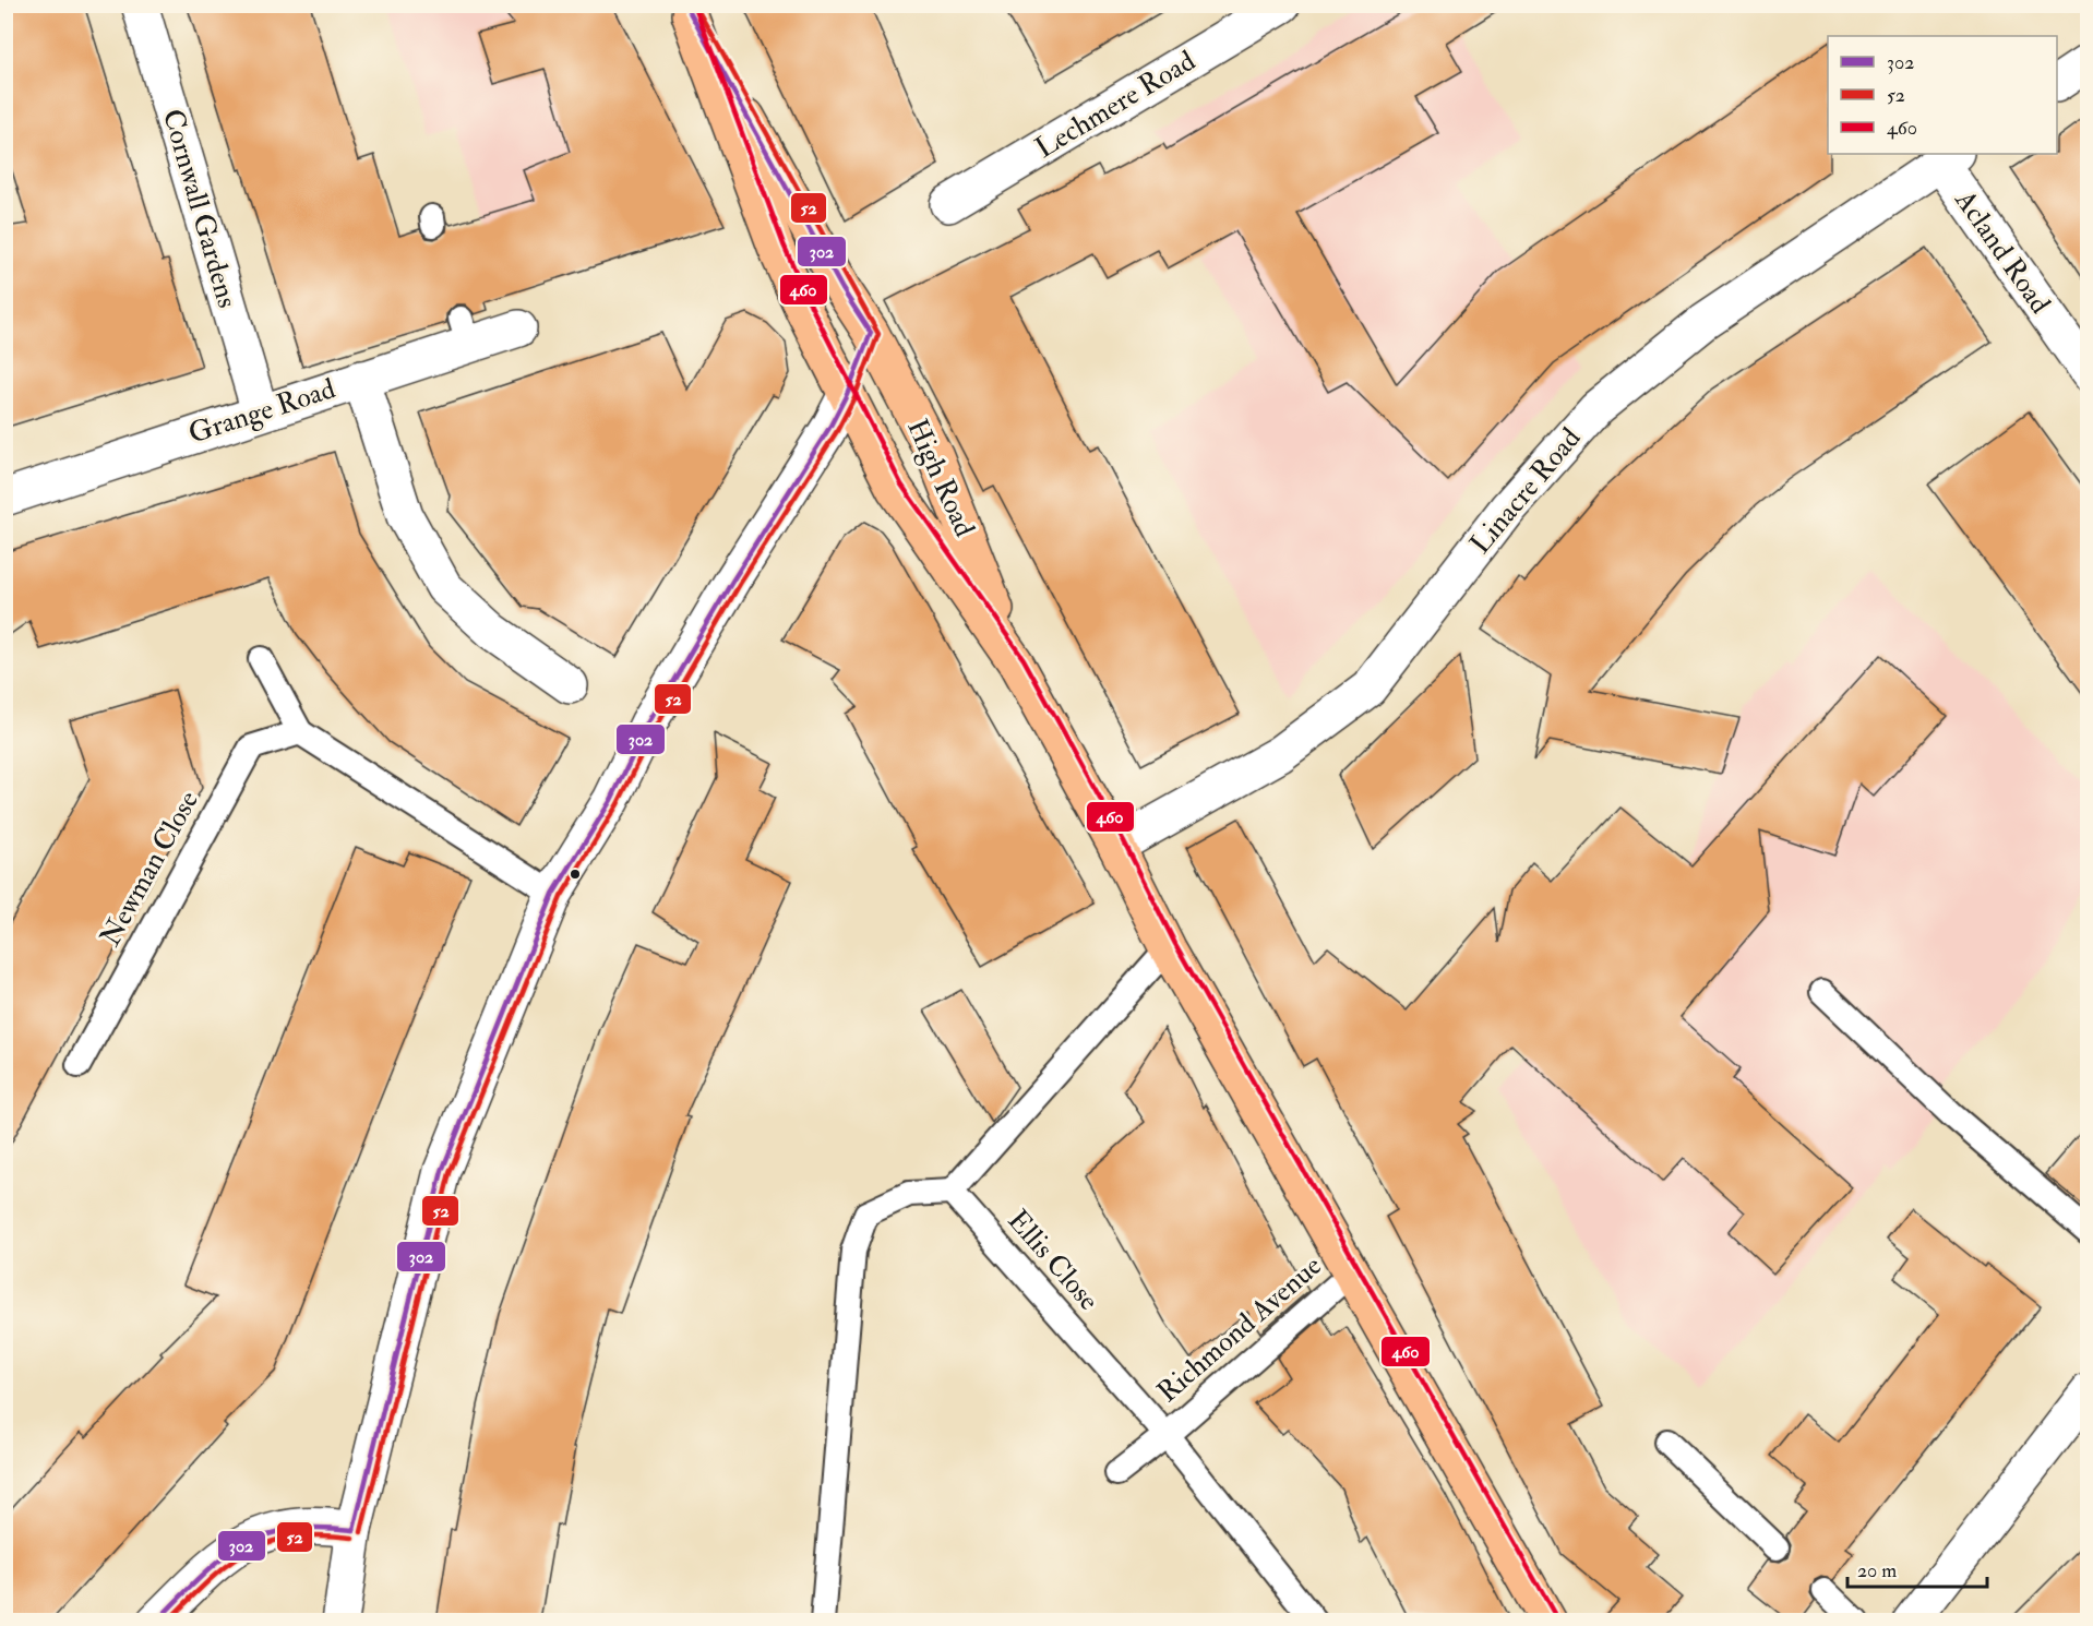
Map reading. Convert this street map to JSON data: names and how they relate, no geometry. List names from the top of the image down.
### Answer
{
  "streets": {
    "main road": ["High Road"],
    "street": [
      "Lechmere Road",
      "Cornwall Gardens",
      "Acland Road",
      "Grange Road",
      "Linacre Road"
    ],
    "lane": ["Newman Close", "Ellis Close", "Richmond Avenue"]
  },
  "crossings": [
    ["Cornwall Gardens", "Grange Road"],
    ["Acland Road", "Linacre Road"],
    ["High Road", "Linacre Road"],
    ["High Road", "Richmond Avenue"],
    ["Ellis Close", "Richmond Avenue"]
  ],
  "lines": ["transit line 302", "transit line 52", "transit line 460"],
  "legend": ["302", "52", "460"],
  "scale_bar": "20 m"
}
